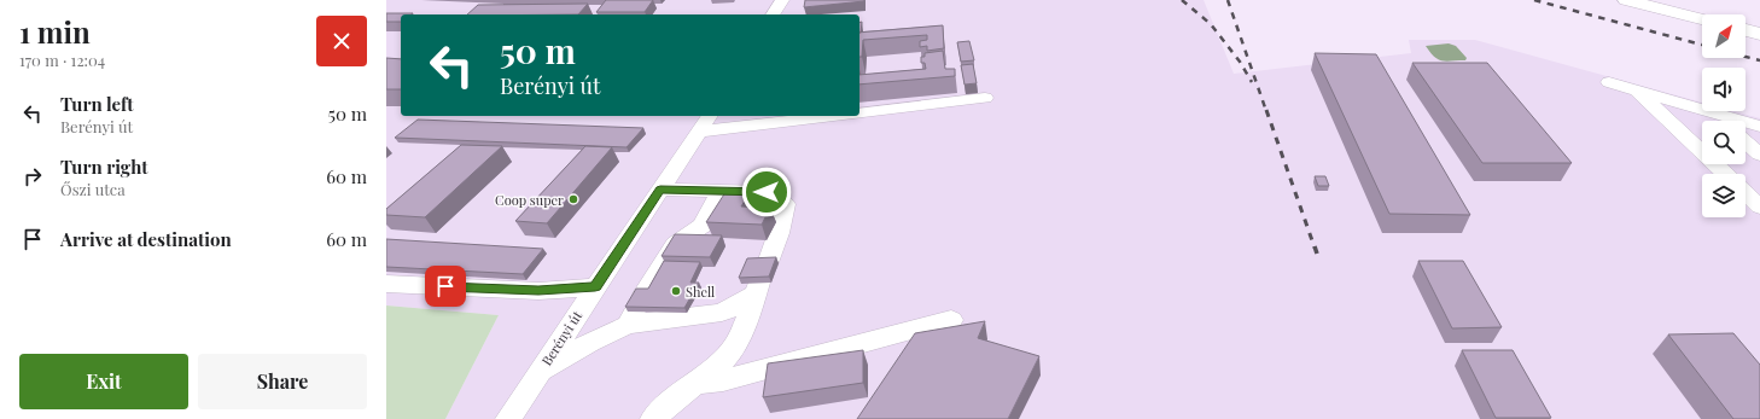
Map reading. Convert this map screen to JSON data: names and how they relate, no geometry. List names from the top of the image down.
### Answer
{
  "streets": {
    "street": ["Berényi út"]
  },
  "places": ["Coop super", "Shell"],
  "north": "top right",
  "page": {
    "heading": ["1 min", "170 m · 12:04"],
    "turn": ["50 m", "Berényi út"],
    "list": [
      {
        "name": "Turn left",
        "note": "Berényi út",
        "value": "50 m"
      },
      {
        "name": "Turn right",
        "note": "Őszi utca",
        "value": "60 m"
      },
      {
        "name": "Arrive at destination",
        "value": "60 m"
      }
    ],
    "buttons": ["Exit", "Share"]
  }
}
